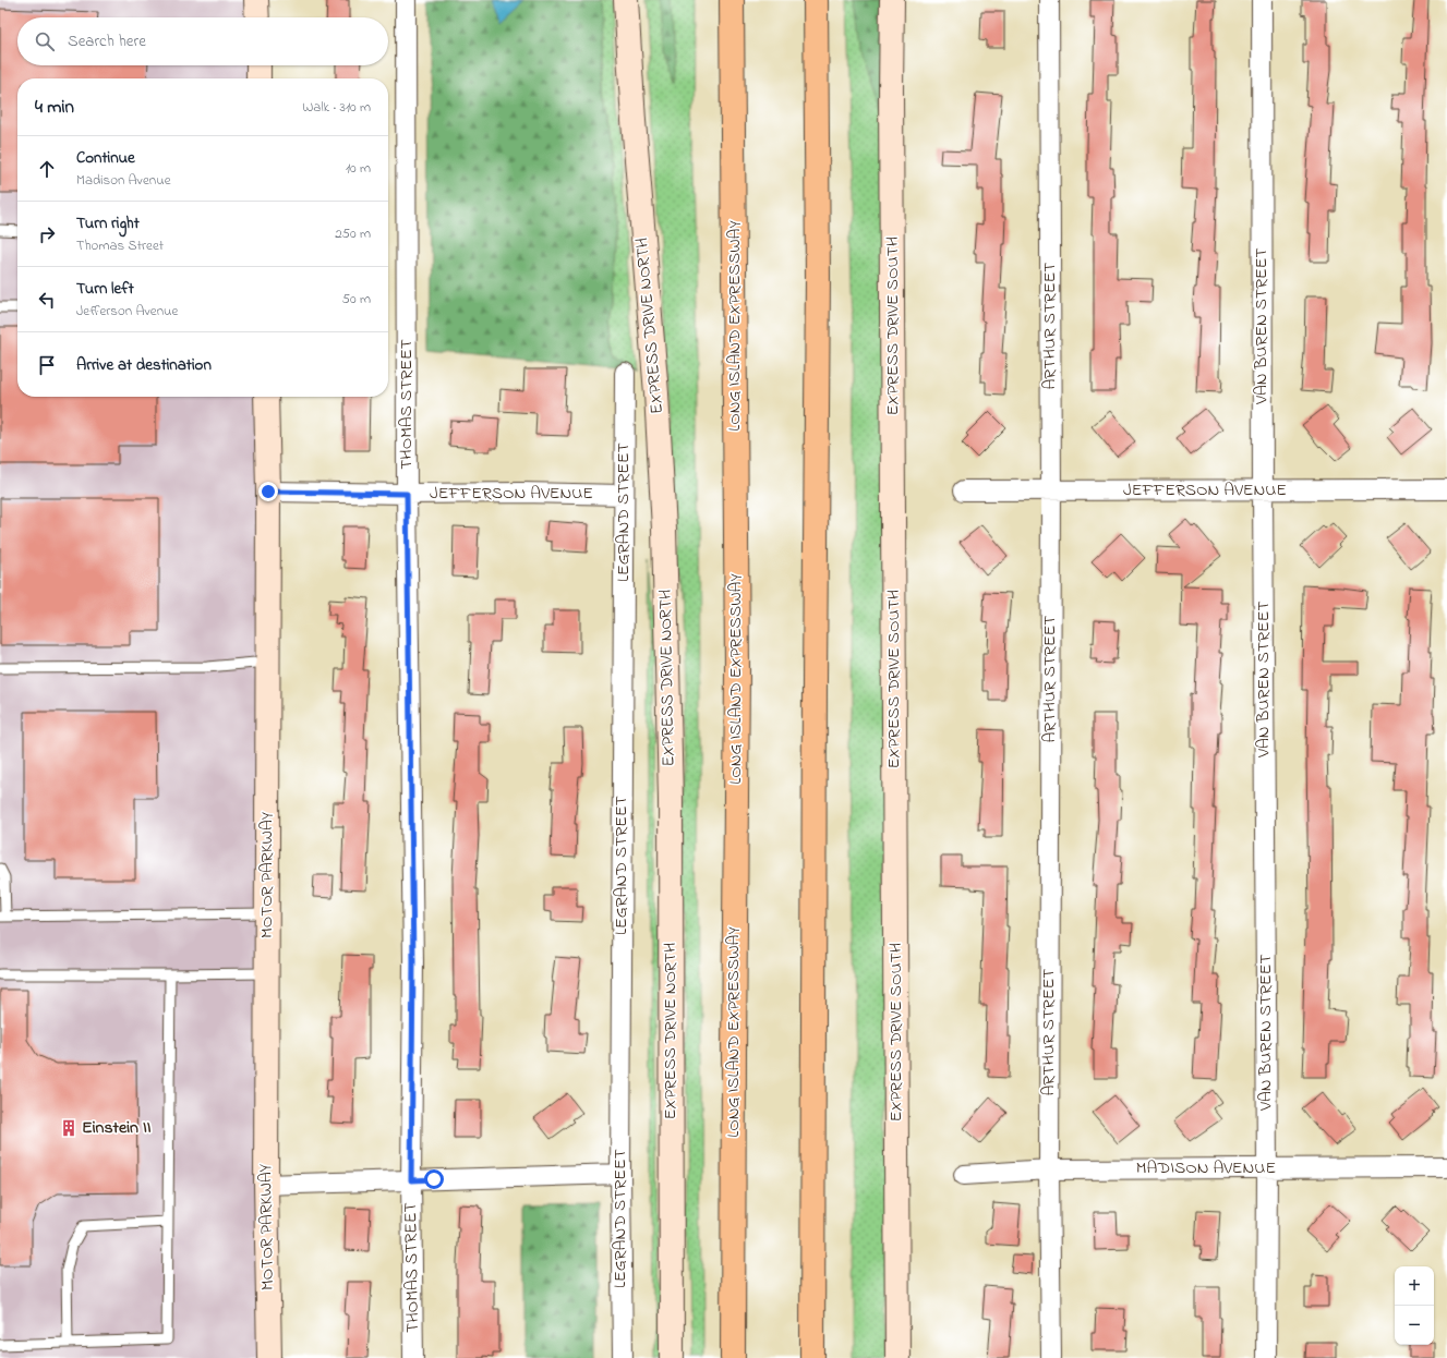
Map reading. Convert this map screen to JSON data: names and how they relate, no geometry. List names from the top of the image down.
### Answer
{
  "streets": {
    "highway": ["LONG ISLAND EXPRESSWAY"],
    "main road": ["EXPRESS DRIVE NORTH", "EXPRESS DRIVE SOUTH", "MOTOR PARKWAY"],
    "street": [
      "ARTHUR STREET",
      "VAN BUREN STREET",
      "THOMAS STREET",
      "JEFFERSON AVENUE",
      "LEGRAND STREET",
      "MADISON AVENUE"
    ]
  },
  "crossings": [
    ["ARTHUR STREET", "JEFFERSON AVENUE"],
    ["ARTHUR STREET", "MADISON AVENUE"],
    ["VAN BUREN STREET", "JEFFERSON AVENUE"],
    ["VAN BUREN STREET", "MADISON AVENUE"],
    ["THOMAS STREET", "JEFFERSON AVENUE"],
    ["JEFFERSON AVENUE", "LEGRAND STREET"],
    ["JEFFERSON AVENUE", "MOTOR PARKWAY"]
  ],
  "places": {
    "building": ["Einstein II"]
  },
  "page": {
    "search": "Search here",
    "heading": ["4 min", "Walk · 310 m"],
    "list": [
      ["Continue", "Madison Avenue", "10 m"],
      ["Turn right", "Thomas Street", "250 m"],
      ["Turn left", "Jefferson Avenue", "50 m"],
      "Arrive at destination"
    ],
    "map_buttons": ["+", "−"]
  }
}
